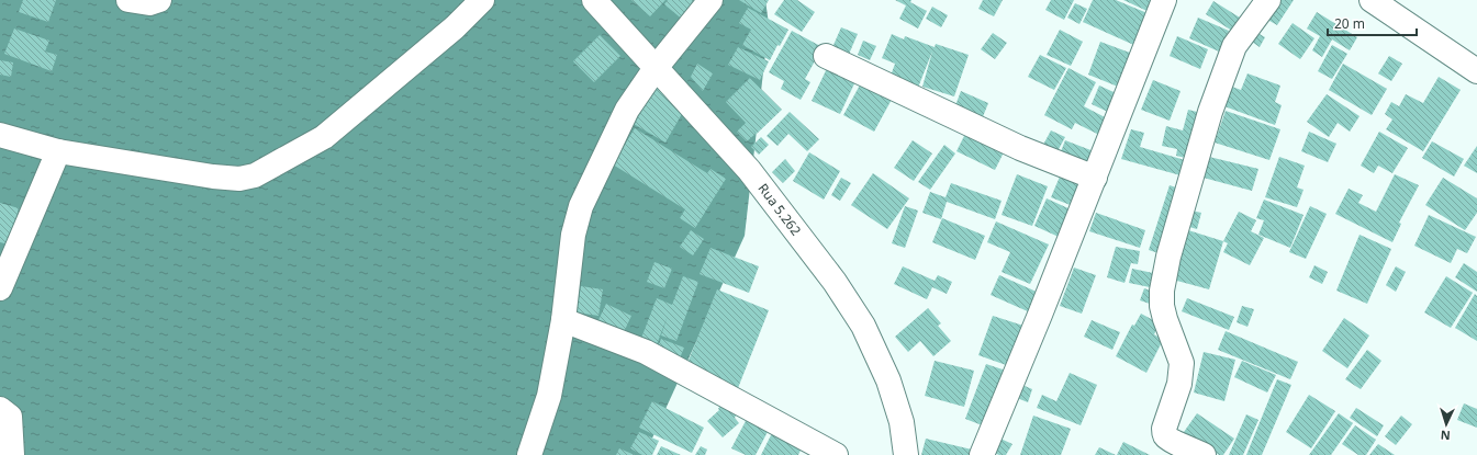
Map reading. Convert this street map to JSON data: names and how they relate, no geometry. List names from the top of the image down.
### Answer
{
  "streets": {
    "street": ["Rua 5.262"]
  },
  "scale_bar": "20 m",
  "north": "bottom"
}
